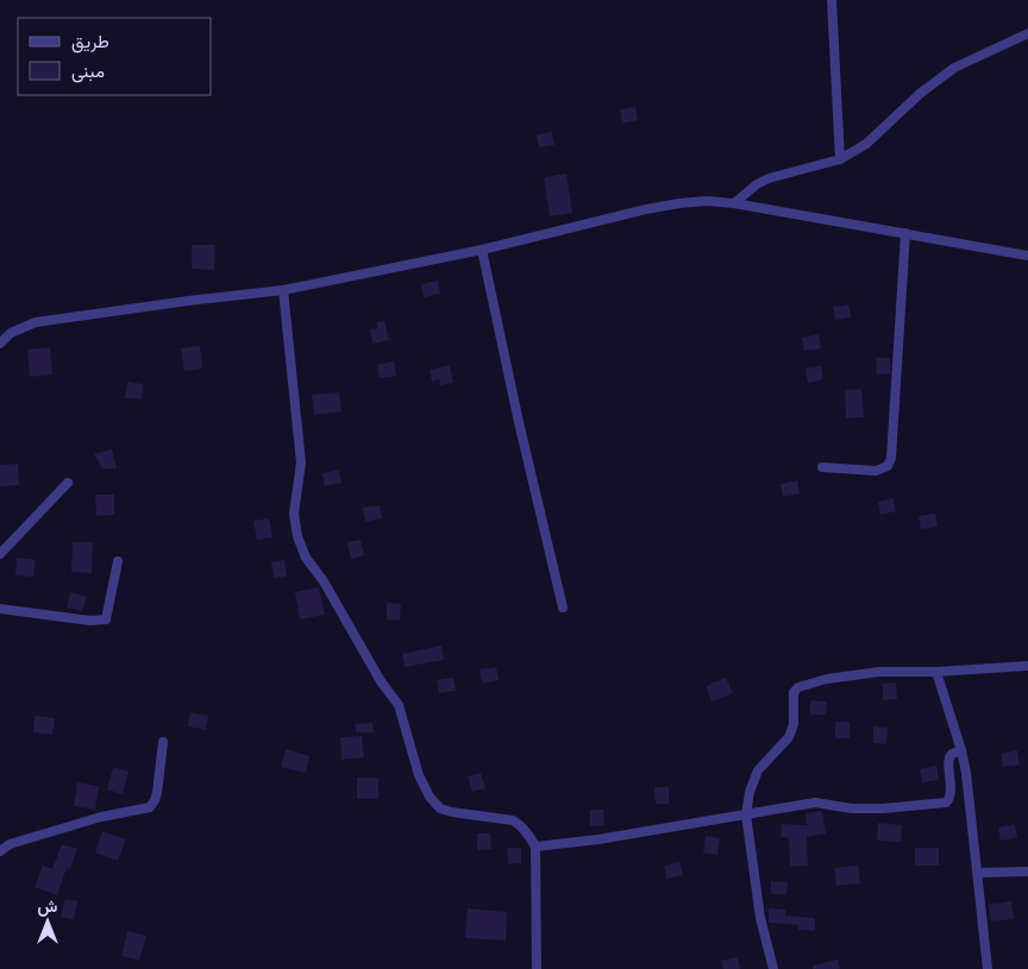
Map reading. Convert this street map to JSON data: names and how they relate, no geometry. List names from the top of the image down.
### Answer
{
  "legend": ["طريق", "مبنى"],
  "north": "top"
}
